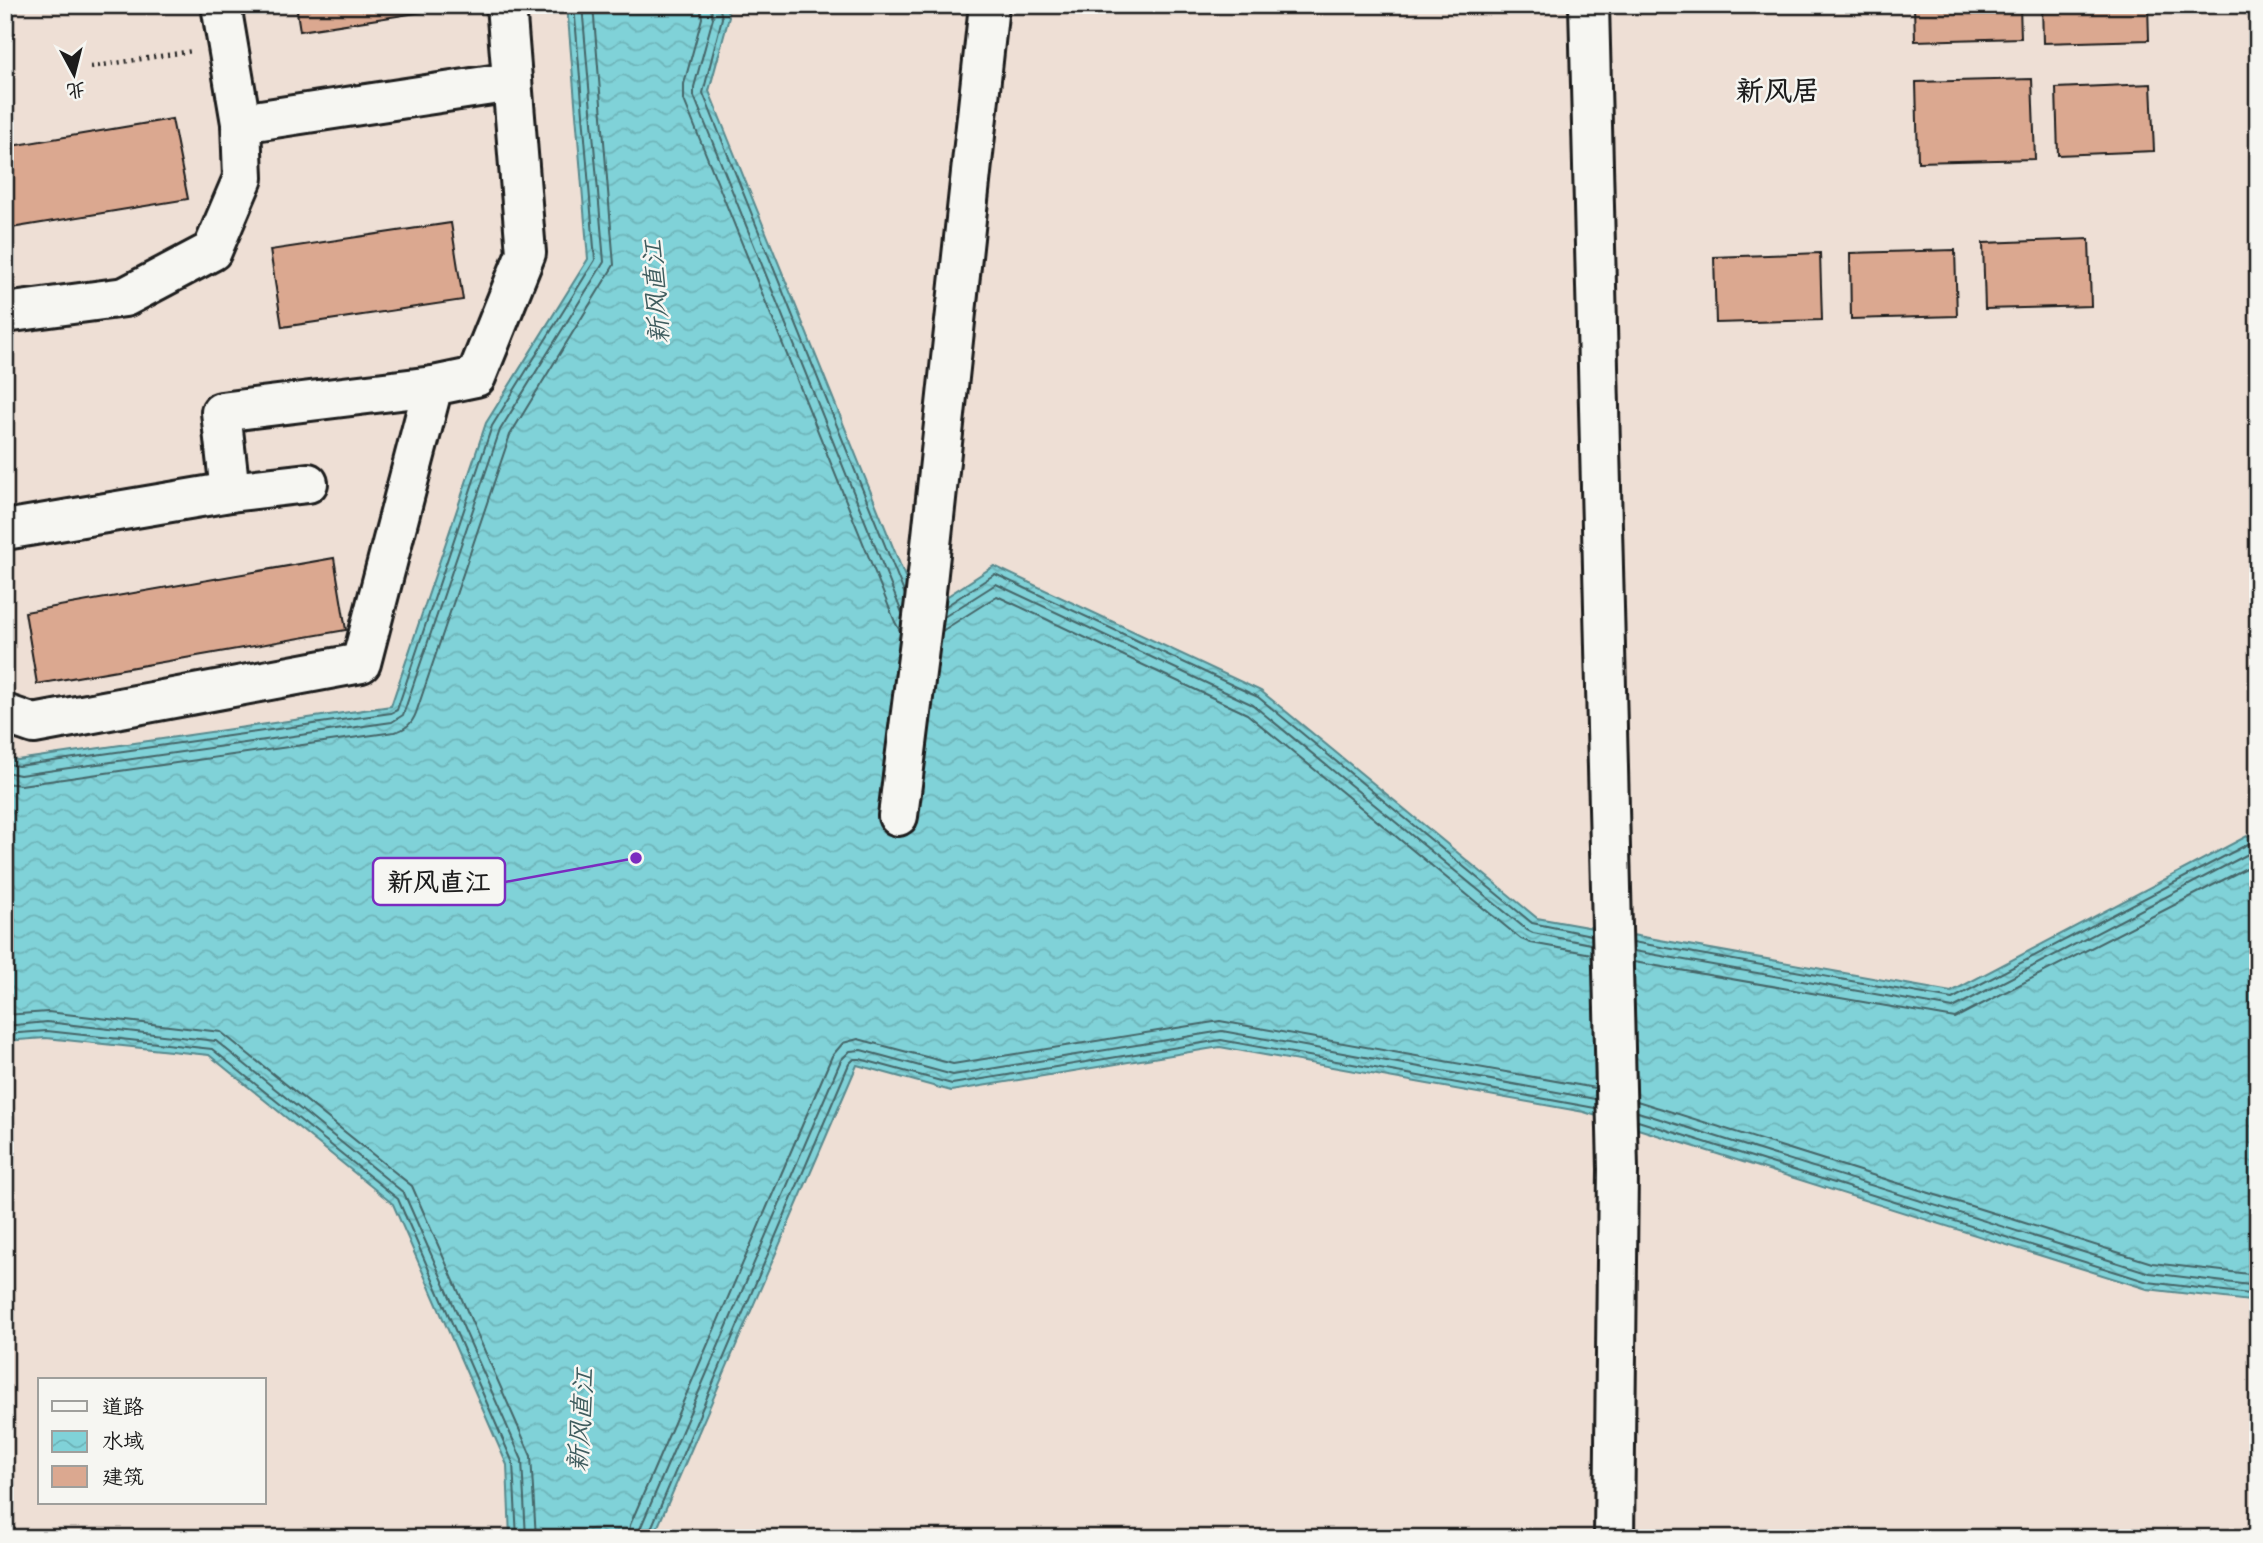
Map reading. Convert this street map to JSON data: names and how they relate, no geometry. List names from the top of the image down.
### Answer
{
  "districts": ["新风居"],
  "water": ["新风直江"],
  "places": ["新风直江"],
  "legend": ["道路", "水域", "建筑"],
  "north": "bottom"
}
